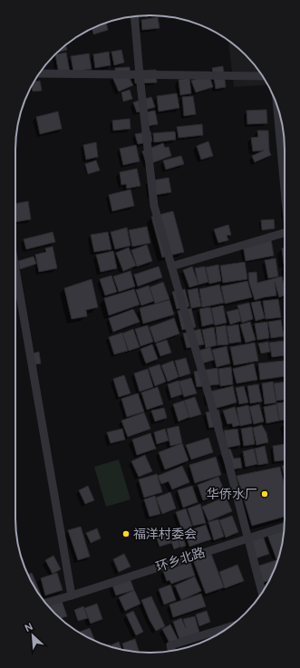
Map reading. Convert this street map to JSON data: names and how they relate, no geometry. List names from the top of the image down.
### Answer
{
  "streets": {
    "street": ["环乡北路"]
  },
  "places": ["华侨水厂", "福洋村委会"],
  "north": "top left"
}
